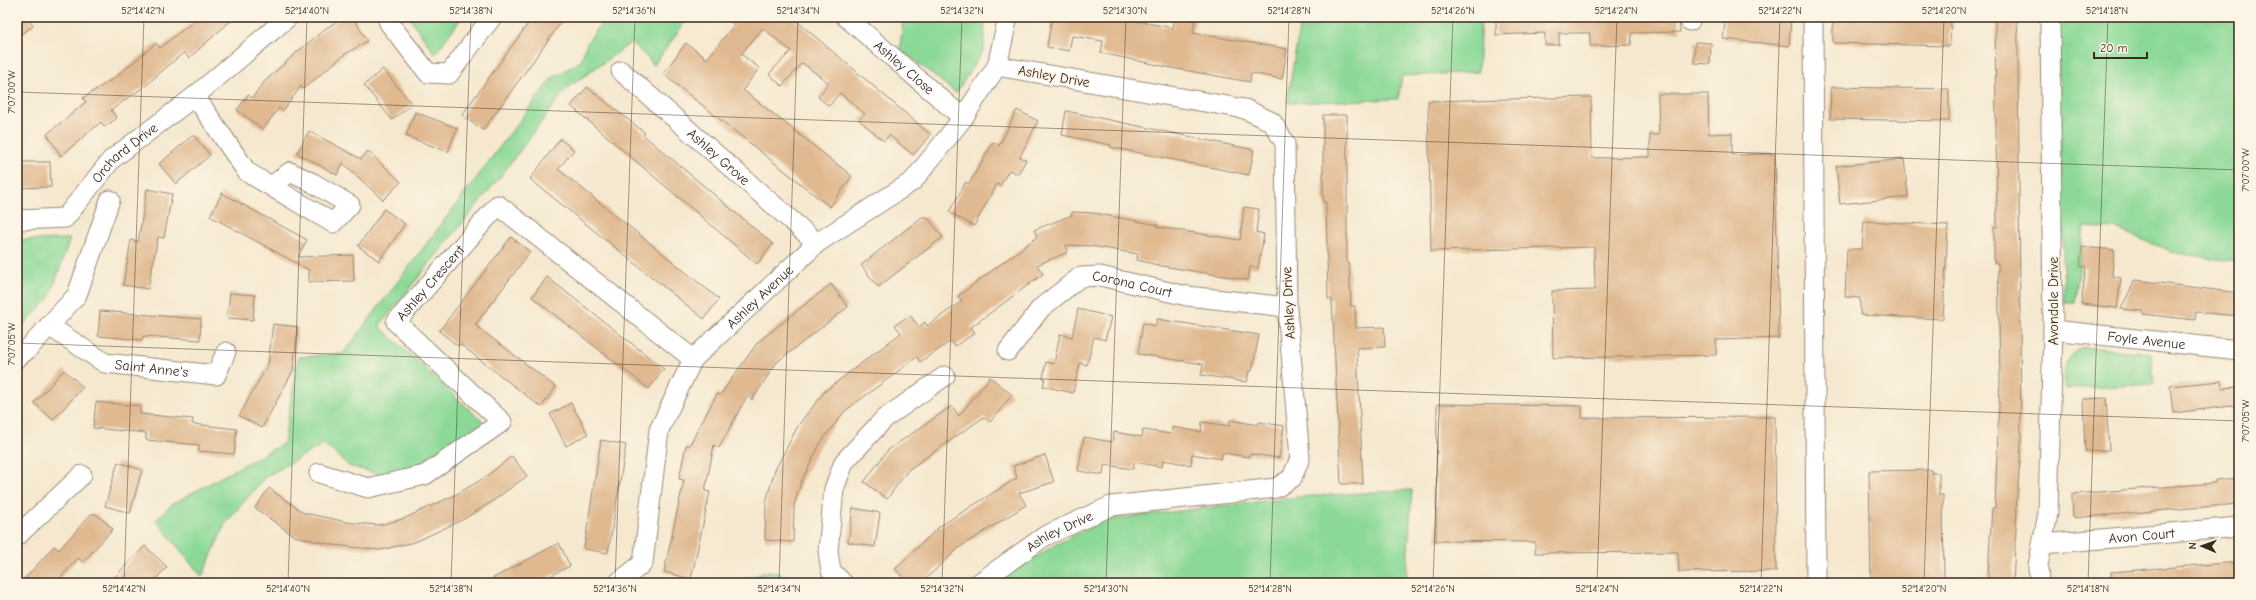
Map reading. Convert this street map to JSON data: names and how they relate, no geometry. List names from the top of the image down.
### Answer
{
  "streets": {
    "street": [
      "Ashley Close",
      "Ashley Drive",
      "Orchard Drive",
      "Ashley Grove",
      "Ashley Crescent",
      "Corona Court",
      "Ashley Avenue",
      "Avondale Drive",
      "Foyle Avenue",
      "Saint Anne's",
      "Avon Court"
    ]
  },
  "crossings": [
    ["Ashley Close", "Ashley Avenue"],
    ["Ashley Drive", "Corona Court"],
    ["Ashley Drive", "Ashley Avenue"],
    ["Ashley Grove", "Ashley Avenue"],
    ["Ashley Crescent", "Ashley Avenue"],
    ["Avondale Drive", "Foyle Avenue"],
    ["Avondale Drive", "Avon Court"]
  ],
  "scale_bar": "20 m",
  "north": "left",
  "coordinates": [
    "52°14'42\"N",
    "52°14'40\"N",
    "52°14'38\"N",
    "52°14'36\"N",
    "52°14'34\"N",
    "52°14'32\"N",
    "52°14'30\"N",
    "52°14'28\"N",
    "52°14'26\"N",
    "52°14'24\"N",
    "52°14'22\"N",
    "52°14'20\"N",
    "52°14'18\"N",
    "7°07'00\"W",
    "7°07'05\"W"
  ]
}
